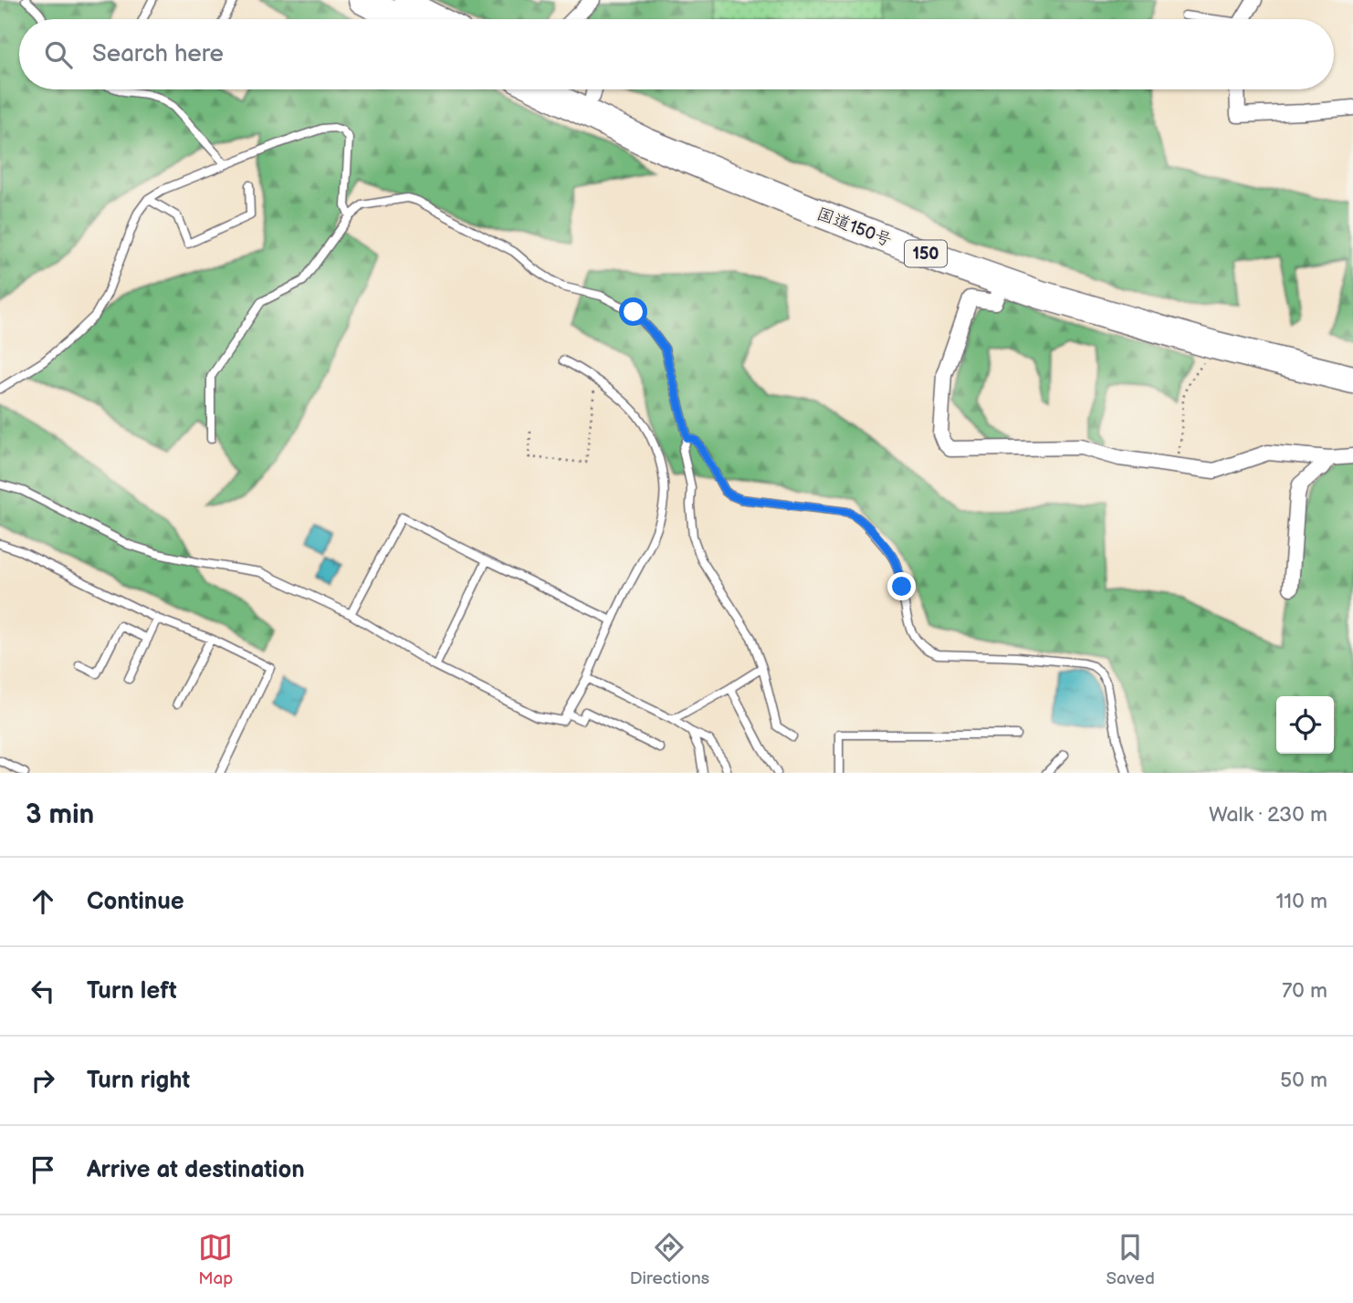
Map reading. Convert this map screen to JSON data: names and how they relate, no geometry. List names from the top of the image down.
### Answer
{
  "streets": {
    "highway": ["国道150号", "150"]
  },
  "page": {
    "search": "Search here",
    "heading": ["3 min", "Walk · 230 m"],
    "list": [
      ["Continue", "110 m"],
      ["Turn left", "70 m"],
      ["Turn right", "50 m"],
      "Arrive at destination"
    ],
    "nav": ["Map", "Directions", "Saved"]
  }
}
